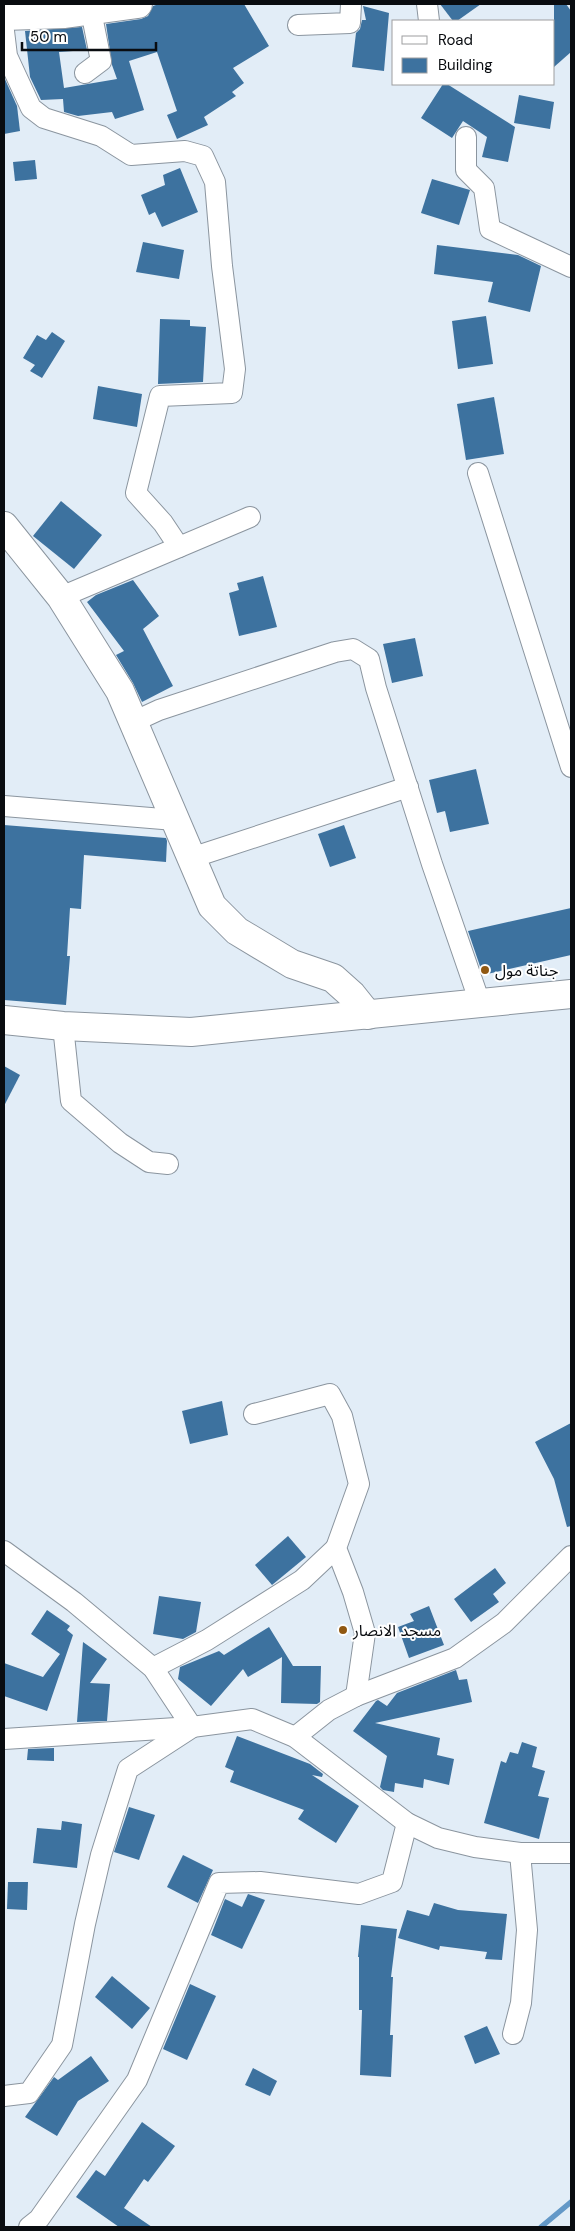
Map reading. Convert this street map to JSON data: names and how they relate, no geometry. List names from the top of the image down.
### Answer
{
  "places": ["جناتة مول", "مسجد الانصار"],
  "legend": ["Road", "Building"],
  "scale_bar": "50 m"
}
